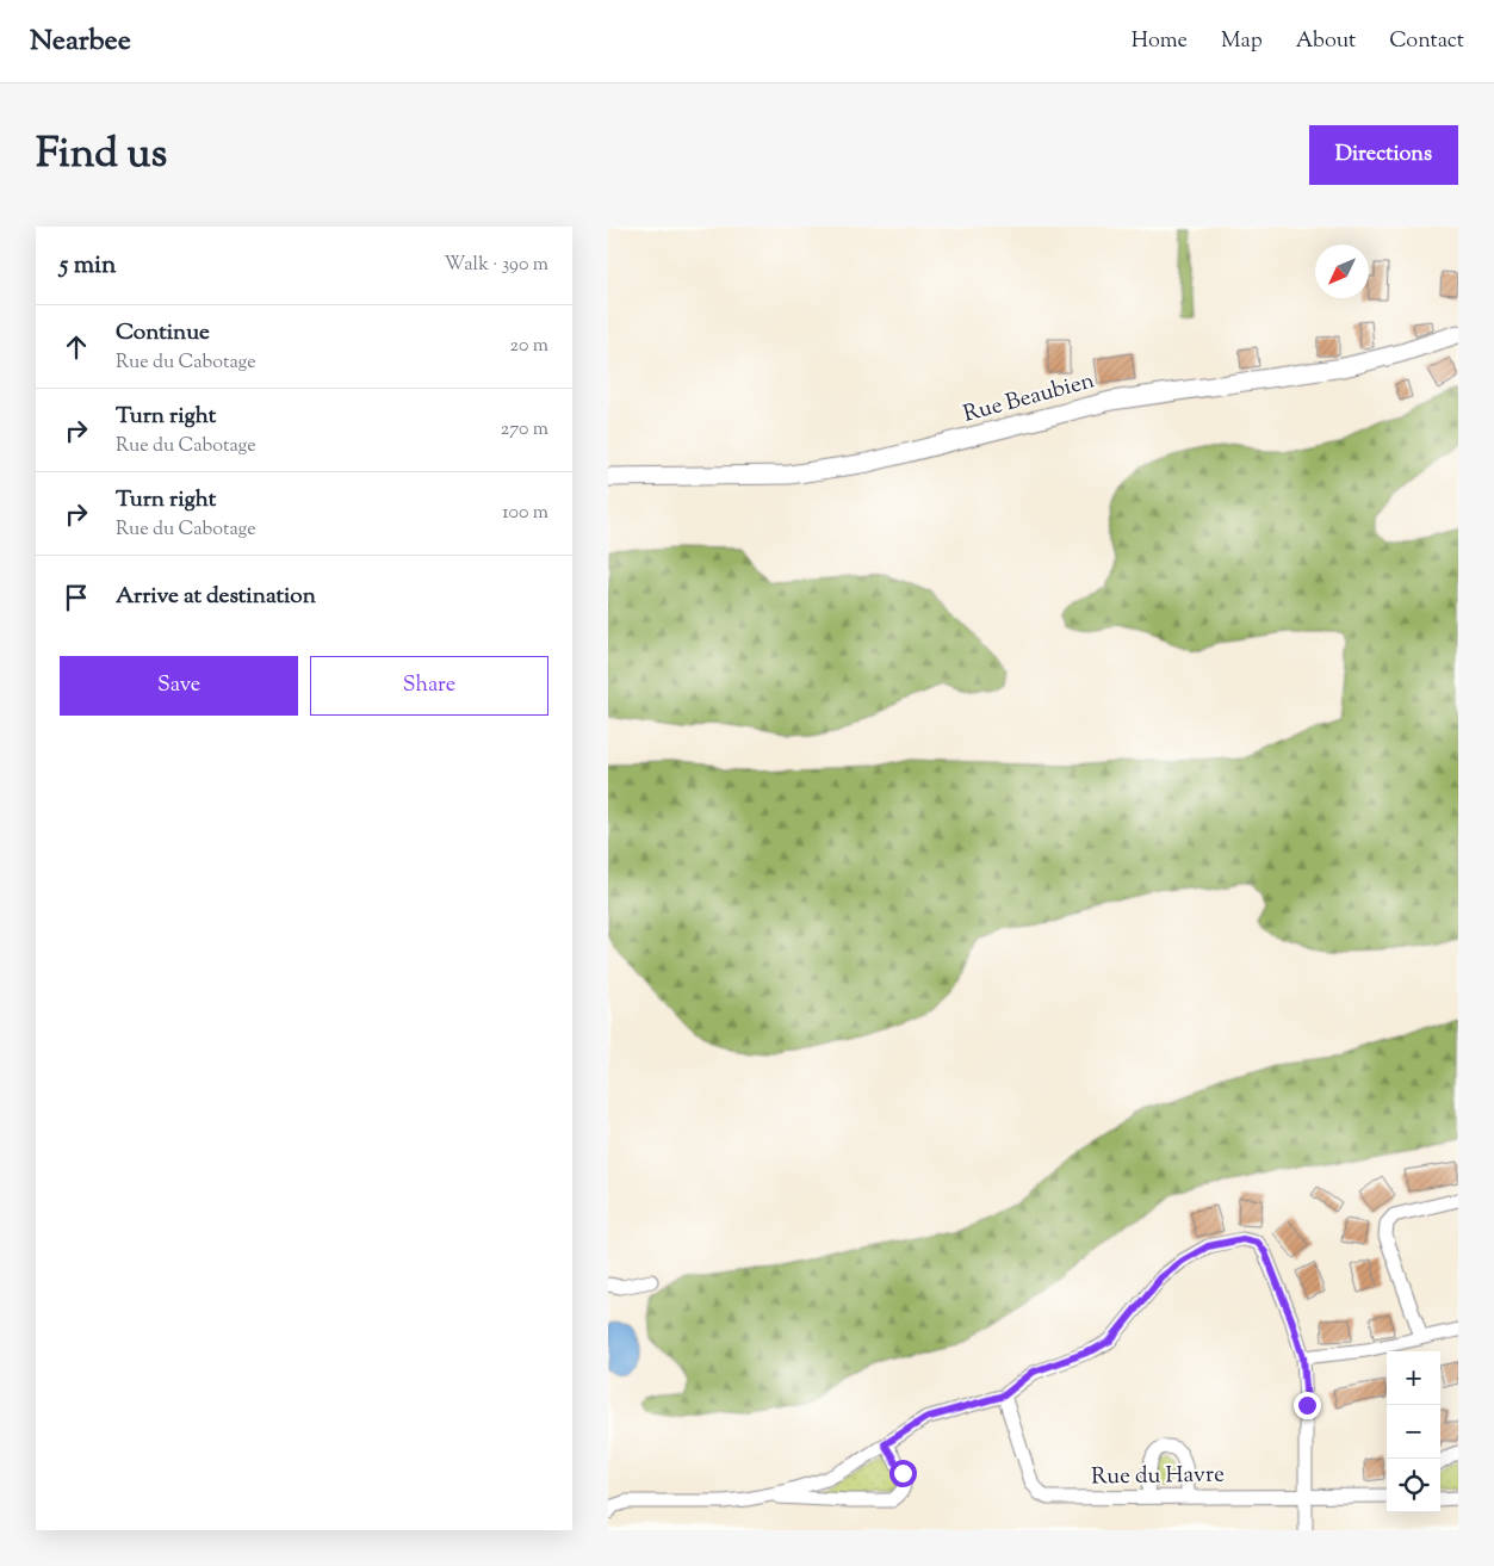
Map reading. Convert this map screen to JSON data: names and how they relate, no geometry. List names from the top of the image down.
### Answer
{
  "streets": {
    "main road": ["Rue Beaubien"],
    "street": ["Rue du Havre"]
  },
  "north": "bottom left",
  "page": {
    "header": "Nearbee",
    "nav": [
      "Home",
      "Map",
      "About",
      "Contact"
    ],
    "title": "Find us",
    "buttons": [
      "Directions",
      ["Save", "Share"]
    ],
    "heading": ["5 min", "Walk · 390 m"],
    "list": [
      ["Continue", "Rue du Cabotage", "20 m"],
      ["Turn right", "Rue du Cabotage", "270 m"],
      ["Turn right", "Rue du Cabotage", "100 m"],
      "Arrive at destination"
    ],
    "map_buttons": ["+", "−"]
  }
}
